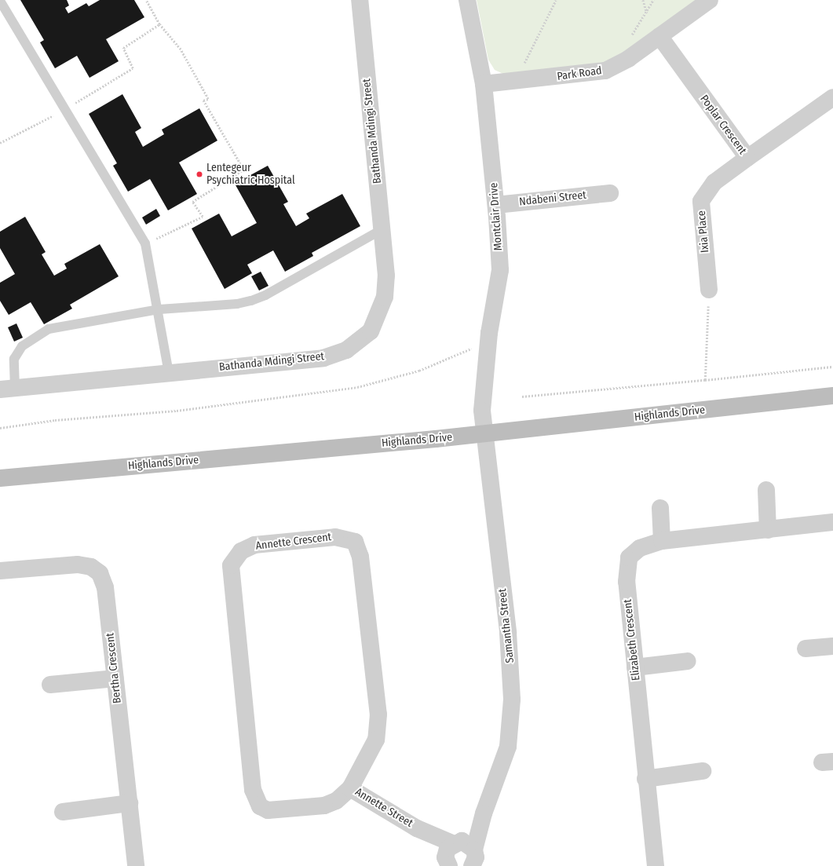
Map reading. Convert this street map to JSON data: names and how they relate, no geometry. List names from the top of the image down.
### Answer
{
  "streets": {
    "main road": ["Highlands Drive"],
    "street": [
      "Park Road",
      "Poplar Crescent",
      "Bathanda Mdingi Street",
      "Ndabeni Street",
      "Montclair Drive",
      "Ixia Place",
      "Annette Crescent",
      "Samantha Street",
      "Elizabeth Crescent",
      "Bertha Crescent",
      "Annette Street"
    ]
  },
  "crossings": [
    ["Park Road", "Poplar Crescent"],
    ["Park Road", "Montclair Drive"],
    ["Poplar Crescent", "Ixia Place"],
    ["Ndabeni Street", "Montclair Drive"],
    ["Montclair Drive", "Highlands Drive"],
    ["Montclair Drive", "Samantha Street"],
    ["Highlands Drive", "Samantha Street"],
    ["Annette Crescent", "Annette Street"],
    ["Samantha Street", "Annette Street"]
  ],
  "places": ["Lentegeur Psychiatric Hospital"]
}
